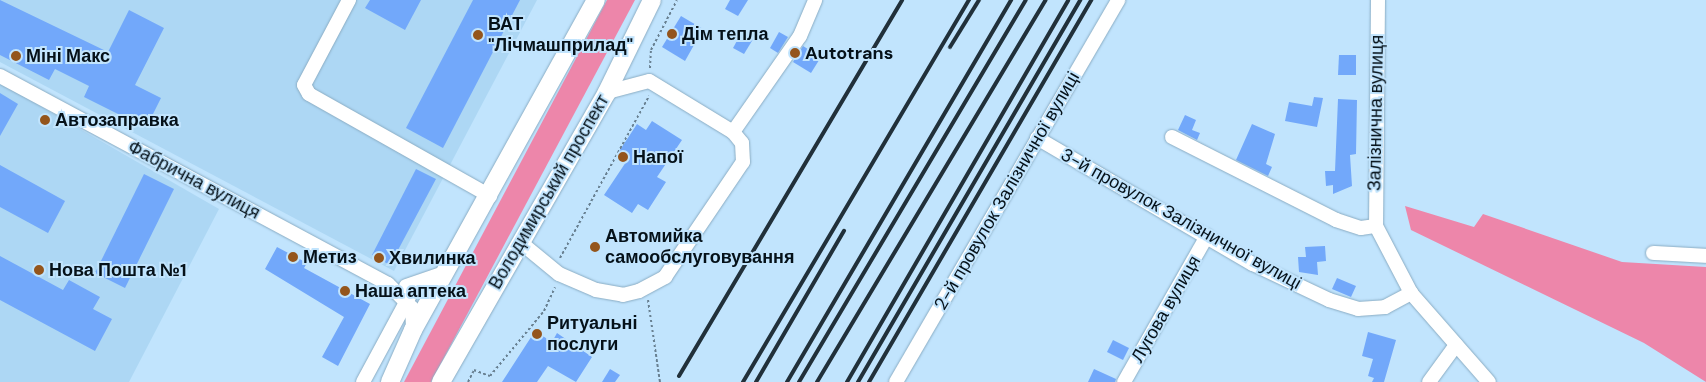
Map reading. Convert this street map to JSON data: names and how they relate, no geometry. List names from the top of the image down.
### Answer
{
  "streets": {
    "main road": ["Володимирський проспект"],
    "street": [
      "Залізнична вулиця",
      "Фабрична вулиця",
      "2-й провулок Залізничної вулиці",
      "3-й провулок Залізничної вулиці",
      "Лугова вулиця"
    ]
  },
  "crossings": [
    ["Залізнична вулиця", "3-й провулок Залізничної вулиці"],
    ["2-й провулок Залізничної вулиці", "3-й провулок Залізничної вулиці"],
    ["3-й провулок Залізничної вулиці", "Лугова вулиця"]
  ],
  "places": [
    "Дім тепла",
    "ВАТ \"Лічмашприлад\"",
    "Autotrans",
    "Міні Макс",
    "Автозаправка",
    "Напої",
    "Автомийка самообслуговування",
    "Метиз",
    "Хвилинка",
    "Нова Пошта №1",
    "Наша аптека",
    "Ритуальні послуги"
  ]
}
